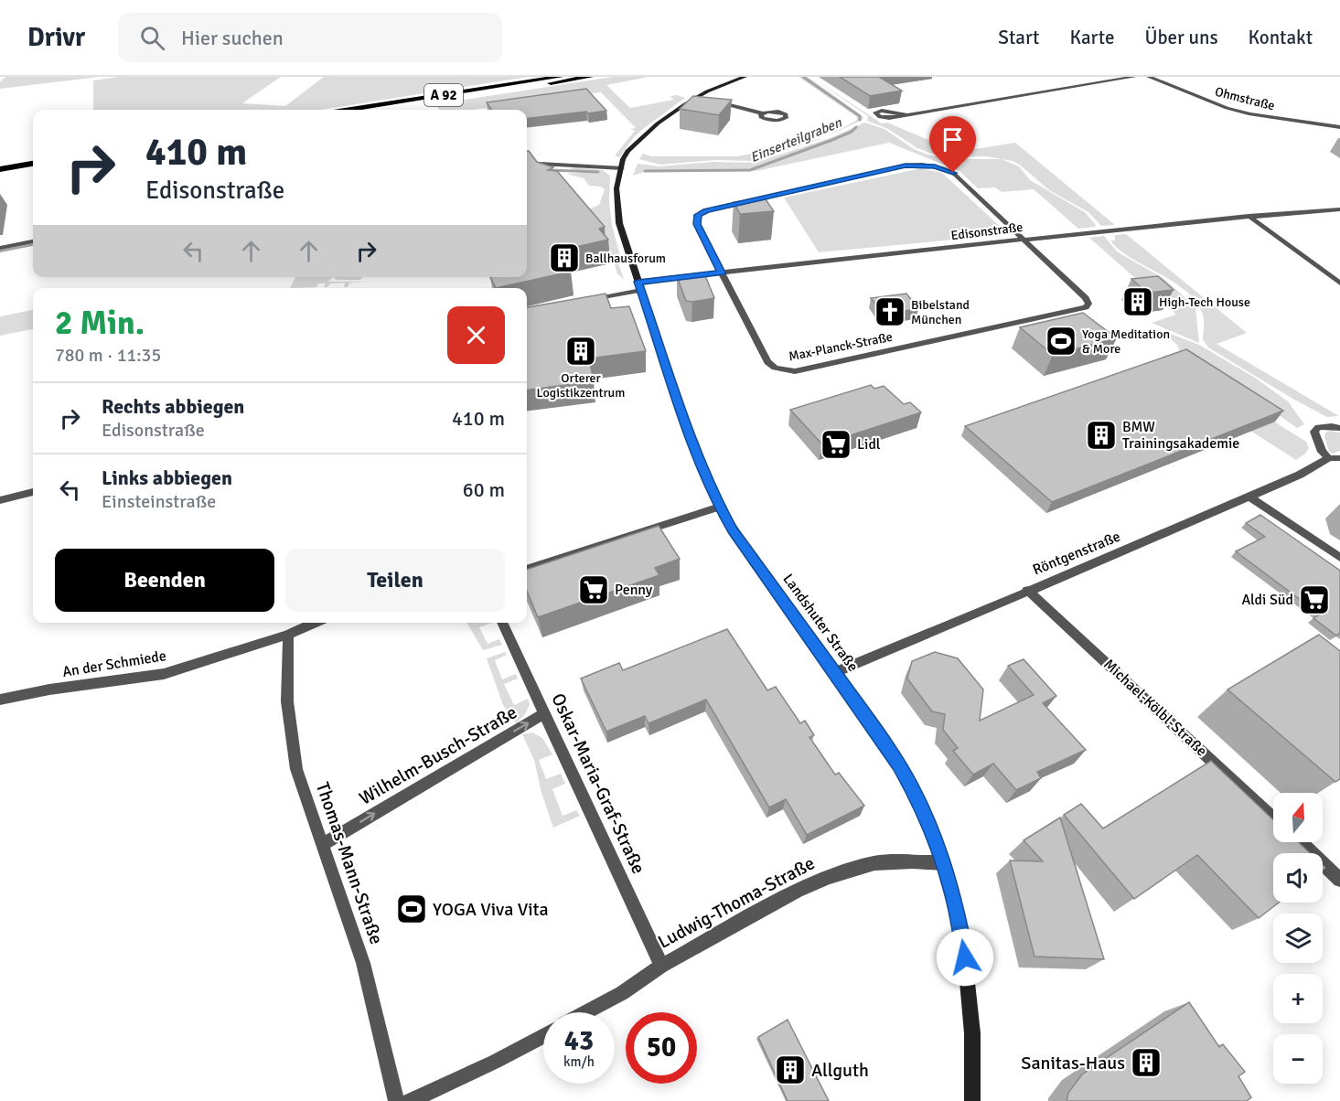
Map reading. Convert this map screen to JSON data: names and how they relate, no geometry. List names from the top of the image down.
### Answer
{
  "streets": {
    "highway": ["A 92"],
    "main road": ["Landshuter Straße"],
    "street": [
      "Ohmstraße",
      "Edisonstraße",
      "Max-Planck-Straße",
      "Röntgenstraße",
      "An der Schmiede",
      "Michael-Kölbl-Straße",
      "Wilhelm-Busch-Straße",
      "Oskar-Maria-Graf-Straße",
      "Thomas-Mann-Straße",
      "Ludwig-Thoma-Straße"
    ]
  },
  "crossings": [
    ["Edisonstraße", "Max-Planck-Straße"],
    ["Edisonstraße", "Landshuter Straße"],
    ["Röntgenstraße", "Landshuter Straße"],
    ["Röntgenstraße", "Michael-Kölbl-Straße"],
    ["Landshuter Straße", "Ludwig-Thoma-Straße"],
    ["An der Schmiede", "Thomas-Mann-Straße"],
    ["Wilhelm-Busch-Straße", "Oskar-Maria-Graf-Straße"],
    ["Wilhelm-Busch-Straße", "Thomas-Mann-Straße"],
    ["Oskar-Maria-Graf-Straße", "Ludwig-Thoma-Straße"]
  ],
  "one_way": ["Wilhelm-Busch-Straße"],
  "water": ["Einserteilgraben"],
  "places": {
    "building": [
      "Ballhausforum",
      "High-Tech House",
      "Orterer Logistikzentrum",
      "BMW Trainingsakademie",
      "Sanitas-Haus",
      "Allguth"
    ],
    "church": ["Bibelstand München"],
    "sports": ["Yoga Meditation & More", "YOGA Viva Vita"],
    "supermarket": ["Lidl", "Penny", "Aldi Süd"]
  },
  "north": "top",
  "page": {
    "header": "Drivr",
    "search": "Hier suchen",
    "nav": [
      "Start",
      "Karte",
      "Über uns",
      "Kontakt"
    ],
    "turn": ["410 m", "Edisonstraße"],
    "heading": ["2 Min.", "780 m · 11:35"],
    "list": [
      {
        "name": "Rechts abbiegen",
        "note": "Edisonstraße",
        "value": "410 m"
      },
      {
        "name": "Links abbiegen",
        "note": "Einsteinstraße",
        "value": "60 m"
      }
    ],
    "buttons": ["Beenden", "Teilen"],
    "map_buttons": ["+", "−"],
    "speed": "43 km/h",
    "limit": "50"
  }
}
